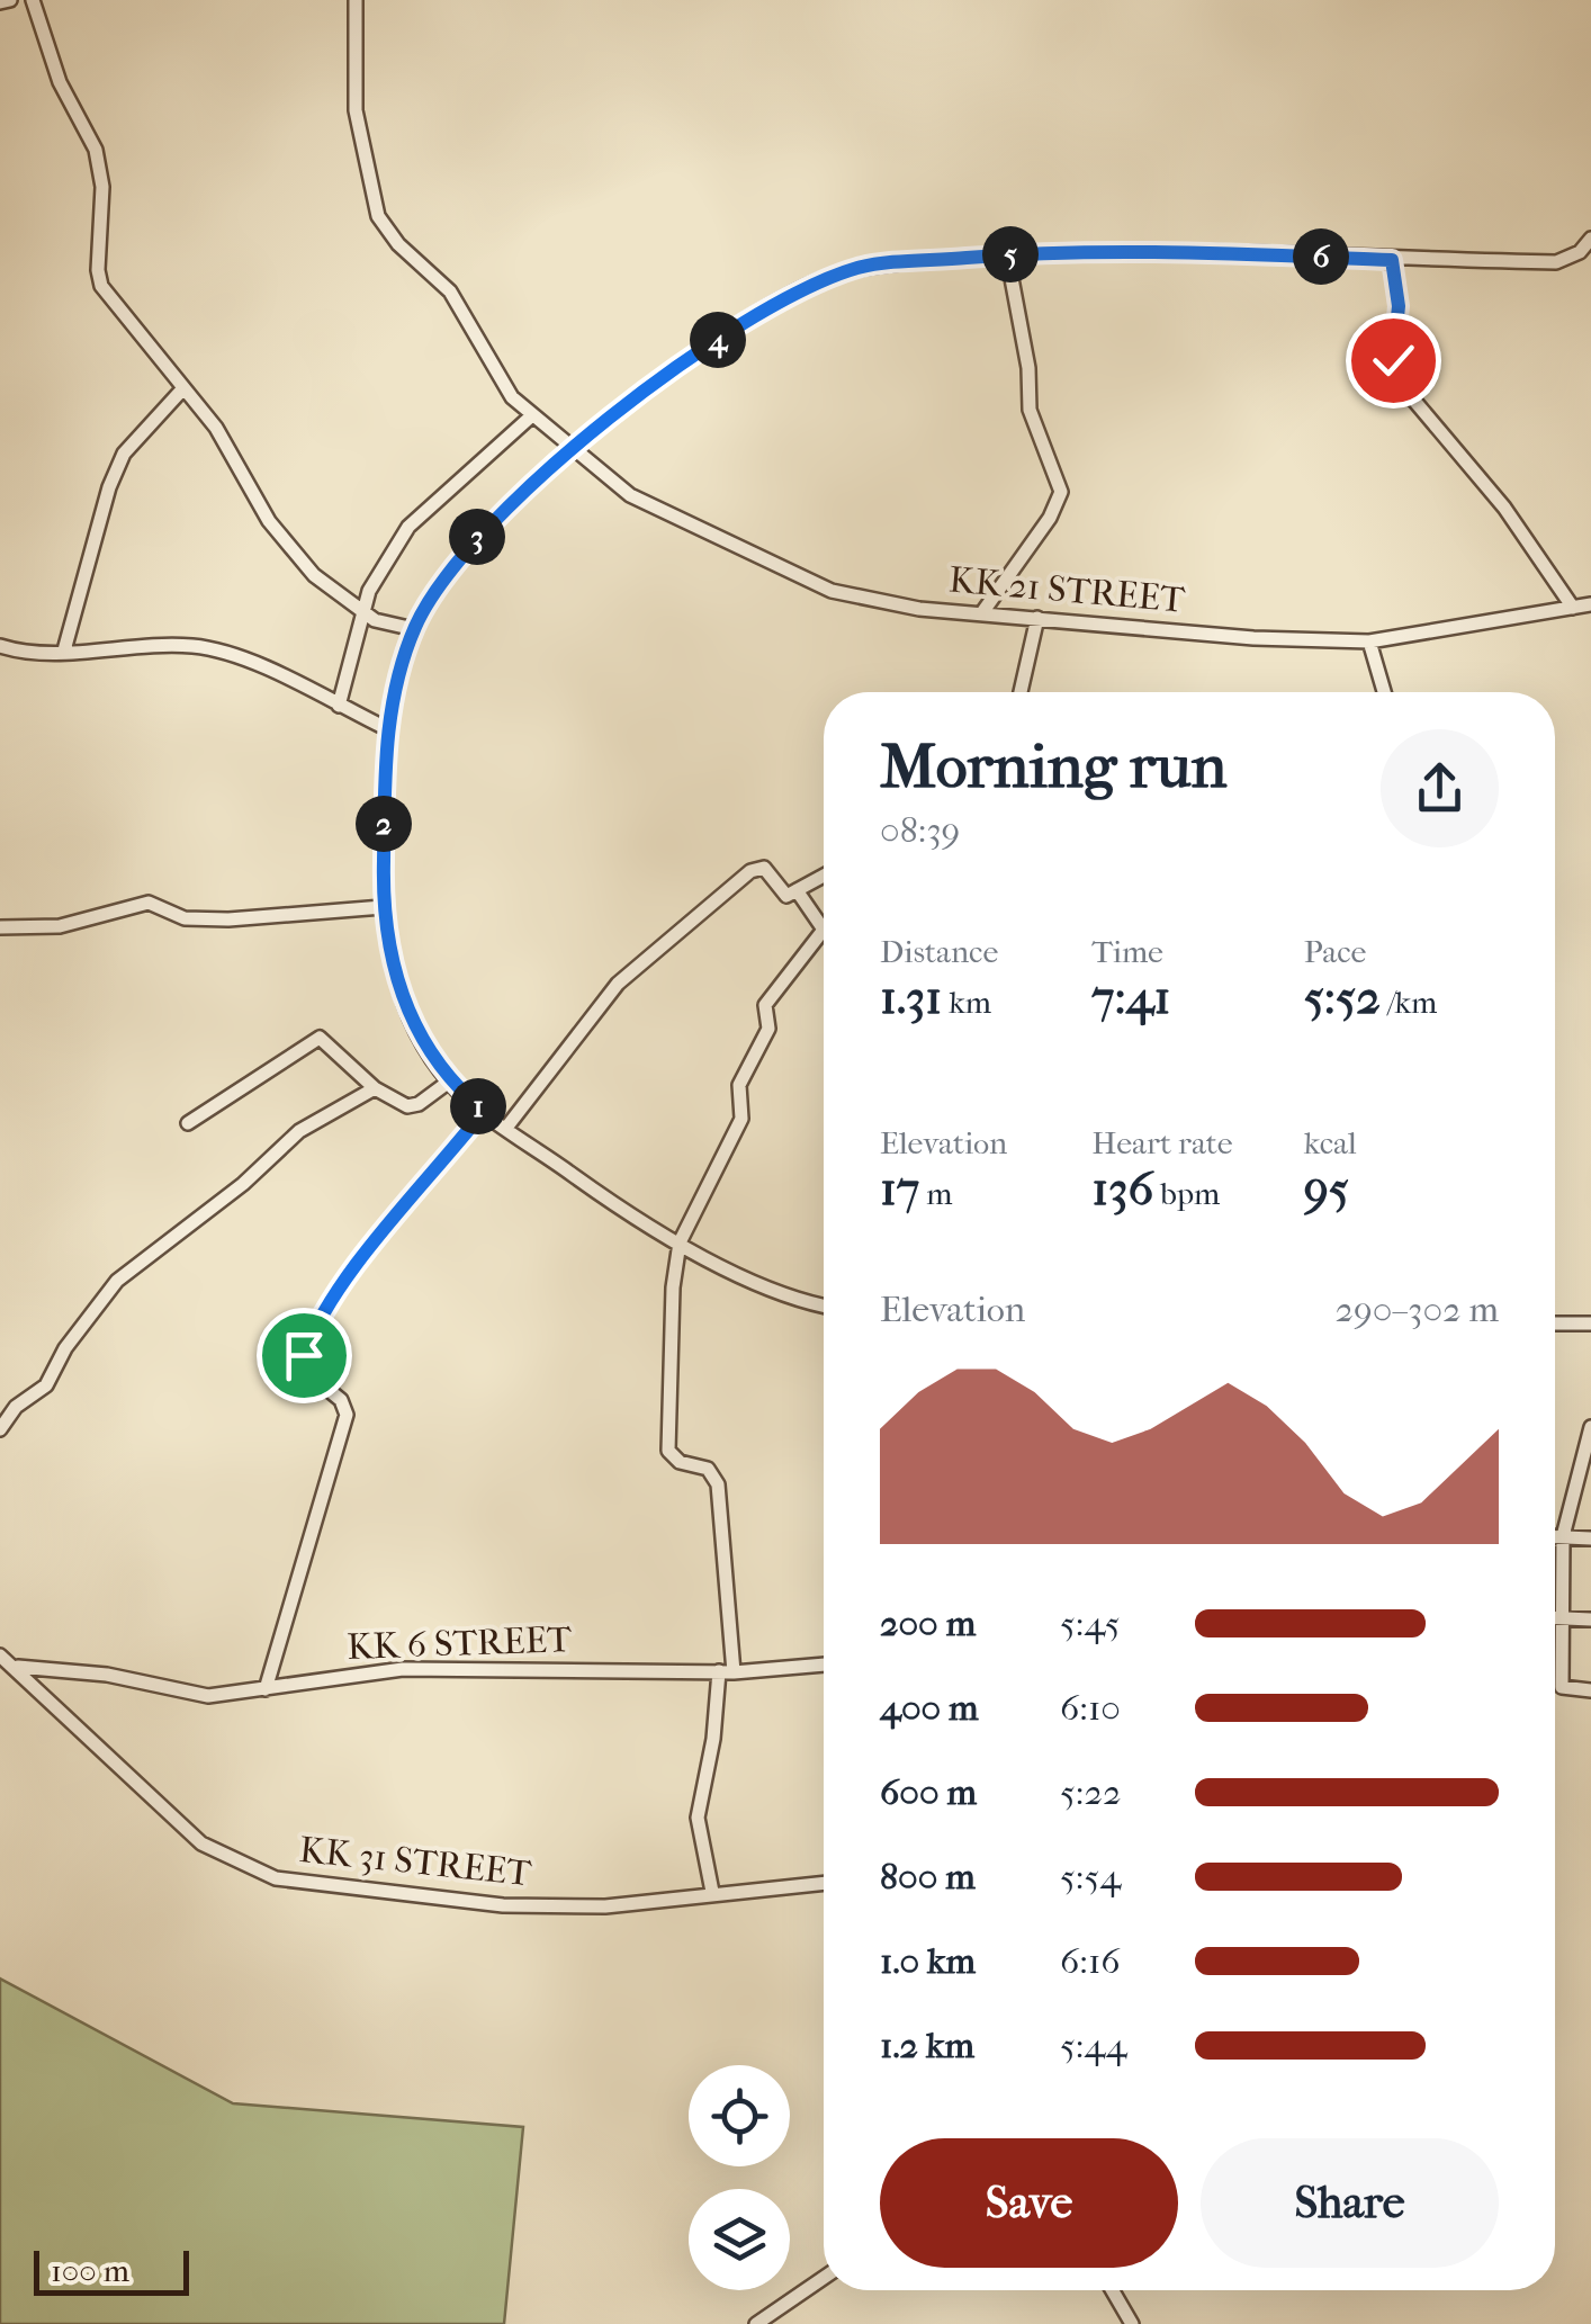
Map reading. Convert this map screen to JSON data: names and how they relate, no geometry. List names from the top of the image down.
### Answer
{
  "streets": {
    "street": ["KK 21 STREET", "KK 6 STREET", "KK 31 STREET"]
  },
  "crossings": [
    ["KK 6 STREET", "KK 31 STREET"]
  ],
  "scale_bar": "100 m",
  "page": {
    "pins": [
      "5",
      "6",
      "4",
      "3",
      "2",
      "1"
    ],
    "heading": ["Morning run", "08:39"],
    "stats": [
      ["Distance", "1.31 km"],
      ["Time", "7:41"],
      ["Pace", "5:52 /km"],
      ["Elevation", "17 m"],
      ["Heart rate", "136 bpm"],
      ["kcal", "95"]
    ],
    "chart": ["Elevation", "290–302 m"],
    "list": [
      {
        "name": "200 m",
        "note": "5:45"
      },
      {
        "name": "400 m",
        "note": "6:10"
      },
      {
        "name": "600 m",
        "note": "5:22"
      },
      {
        "name": "800 m",
        "note": "5:54"
      },
      {
        "name": "1.0 km",
        "note": "6:16"
      },
      {
        "name": "1.2 km",
        "note": "5:44"
      }
    ],
    "buttons": ["Save", "Share"],
    "scale": "100 m"
  }
}
